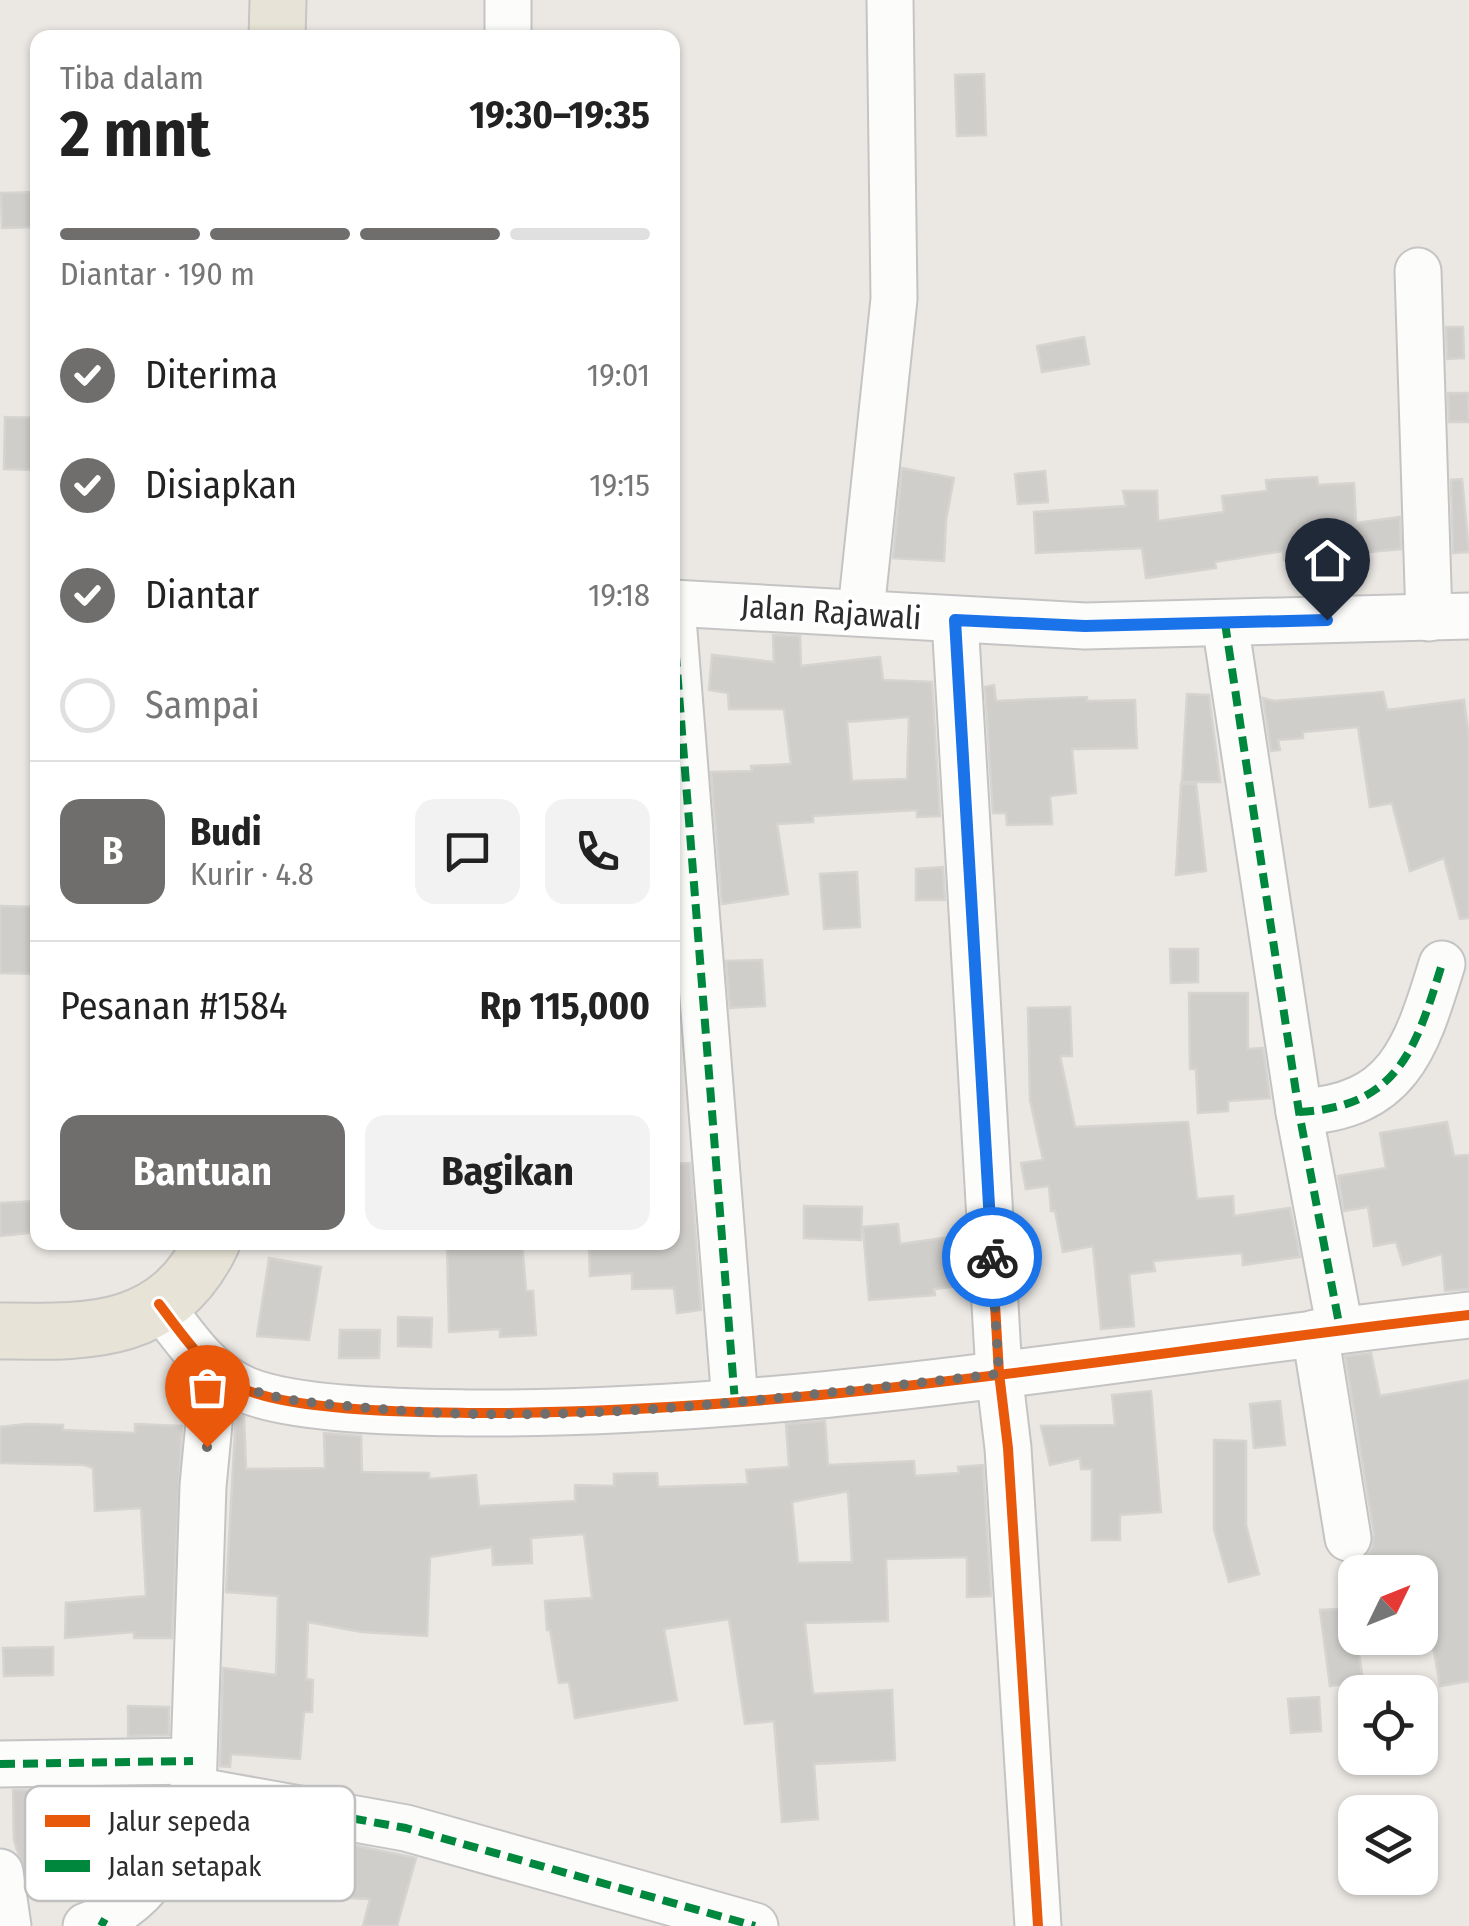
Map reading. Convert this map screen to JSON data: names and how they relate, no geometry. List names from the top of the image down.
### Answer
{
  "streets": {
    "street": ["Jalan Rajawali"]
  },
  "legend": ["Jalur sepeda", "Jalan setapak"],
  "north": "top right",
  "page": {
    "heading": ["2 mnt", "Tiba dalam", "19:30–19:35"],
    "panel": [
      "Budi",
      "Kurir · 4.8",
      "Pesanan #1584",
      "Rp 115,000"
    ],
    "bar": "Diantar · 190 m",
    "list": [
      ["Diterima", "19:01"],
      ["Disiapkan", "19:15"],
      ["Diantar", "19:18"],
      "Sampai"
    ],
    "round": "B",
    "buttons": ["Bantuan", "Bagikan"]
  }
}
